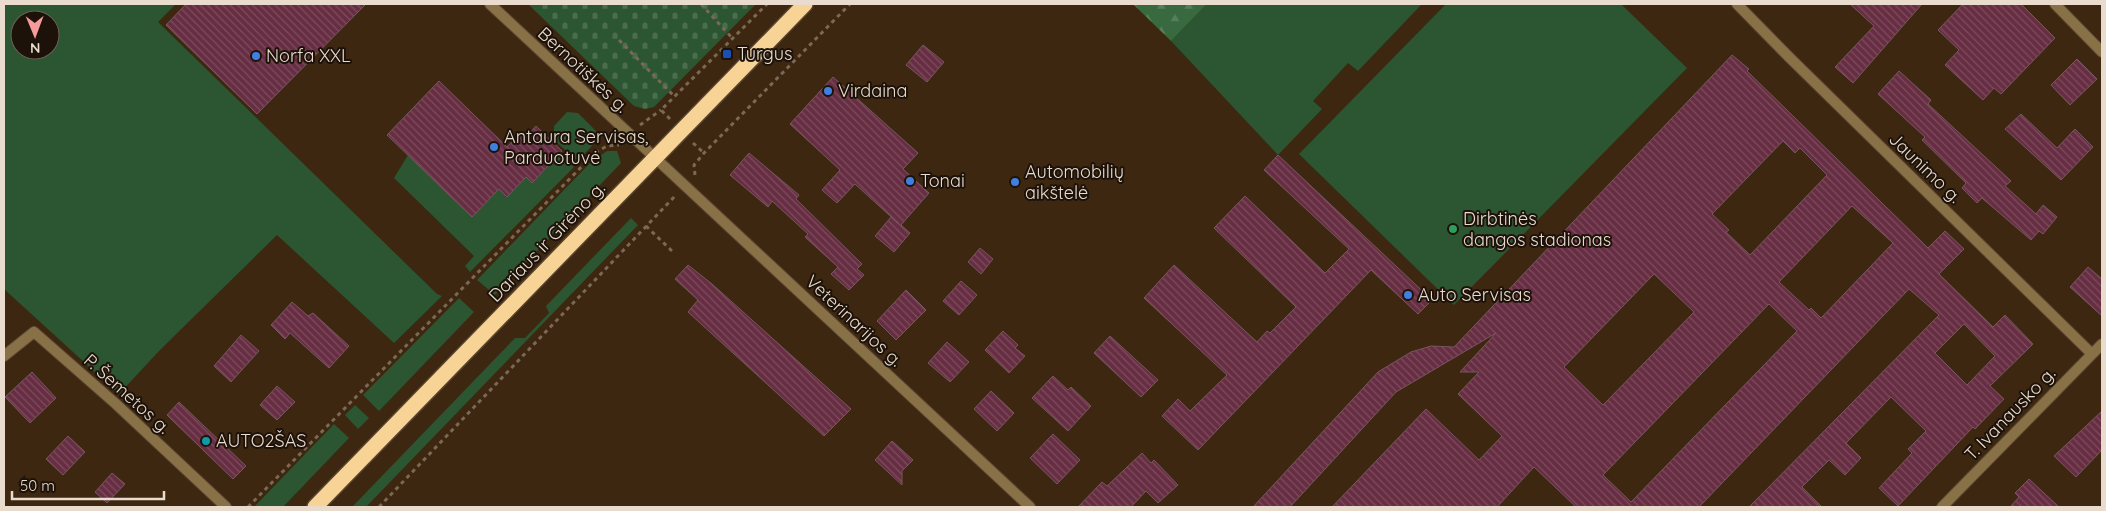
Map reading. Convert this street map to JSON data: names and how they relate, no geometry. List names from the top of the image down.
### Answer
{
  "streets": {
    "highway": ["Dariaus ir Girėno g."],
    "street": [
      "Bernotiškės g.",
      "Jaunimo g.",
      "Veterinarijos g.",
      "P. Šemetos g.",
      "T. Ivanausko g."
    ]
  },
  "crossings": [
    ["Bernotiškės g.", "Dariaus ir Girėno g."],
    ["Bernotiškės g.", "Veterinarijos g."],
    ["Jaunimo g.", "T. Ivanausko g."],
    ["Dariaus ir Girėno g.", "Veterinarijos g."]
  ],
  "places": {
    "transit": ["Turgus"],
    "other": [
      "Norfa XXL",
      "Virdaina",
      "Antaura Servisas, Parduotuvė",
      "Tonai",
      "Automobilių aikštelė",
      "Dirbtinės dangos stadionas",
      "Auto Servisas",
      "AUTO2ŠAS"
    ]
  },
  "scale_bar": "50 m",
  "north": "bottom"
}
